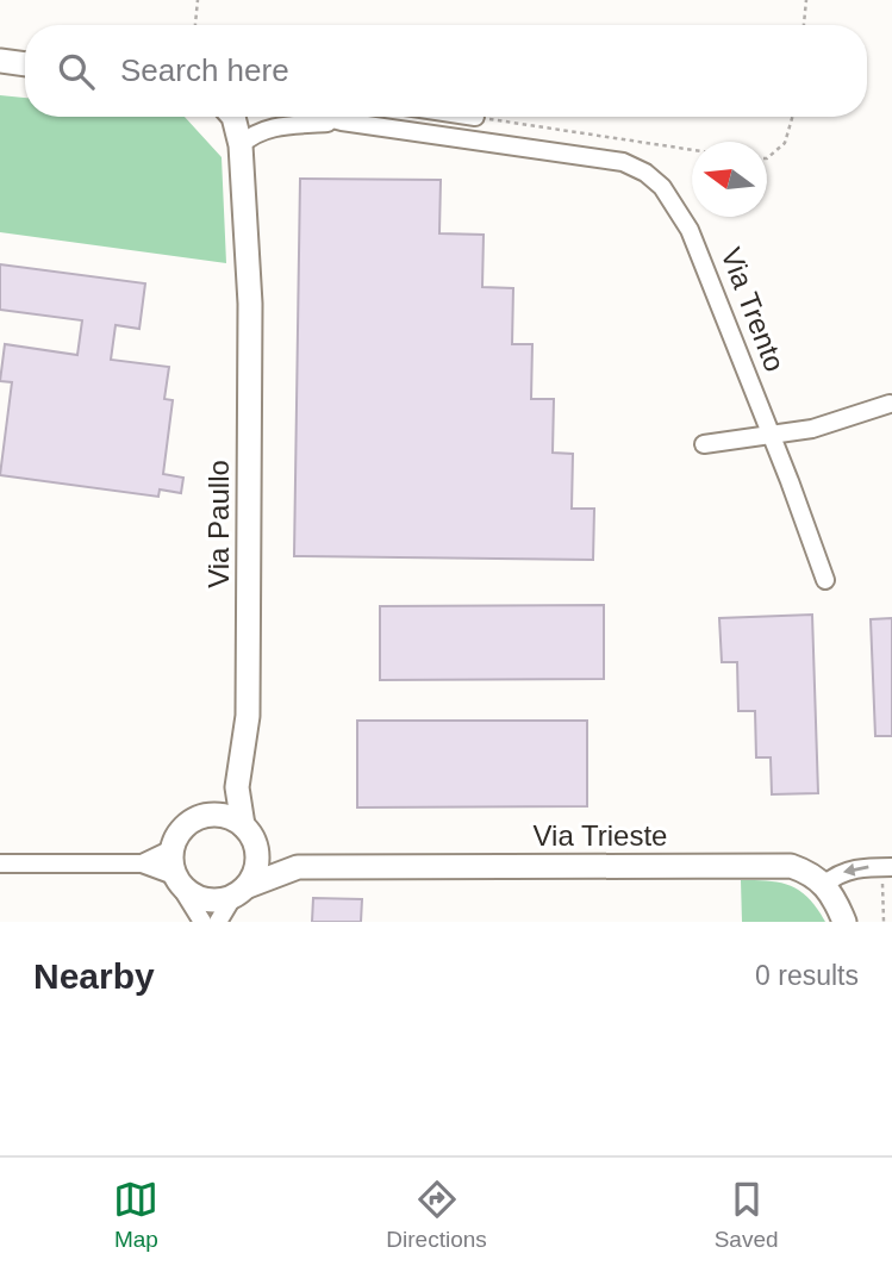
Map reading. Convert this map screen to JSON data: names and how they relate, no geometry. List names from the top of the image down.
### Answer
{
  "streets": {
    "street": ["Via Trento", "Via Paullo", "Via Trieste"]
  },
  "crossings": [
    ["Via Trento", "Via Paullo"],
    ["Via Paullo", "Via Trieste"]
  ],
  "north": "left",
  "page": {
    "search": "Search here",
    "heading": ["Nearby", "0 results"],
    "nav": ["Map", "Directions", "Saved"]
  }
}
